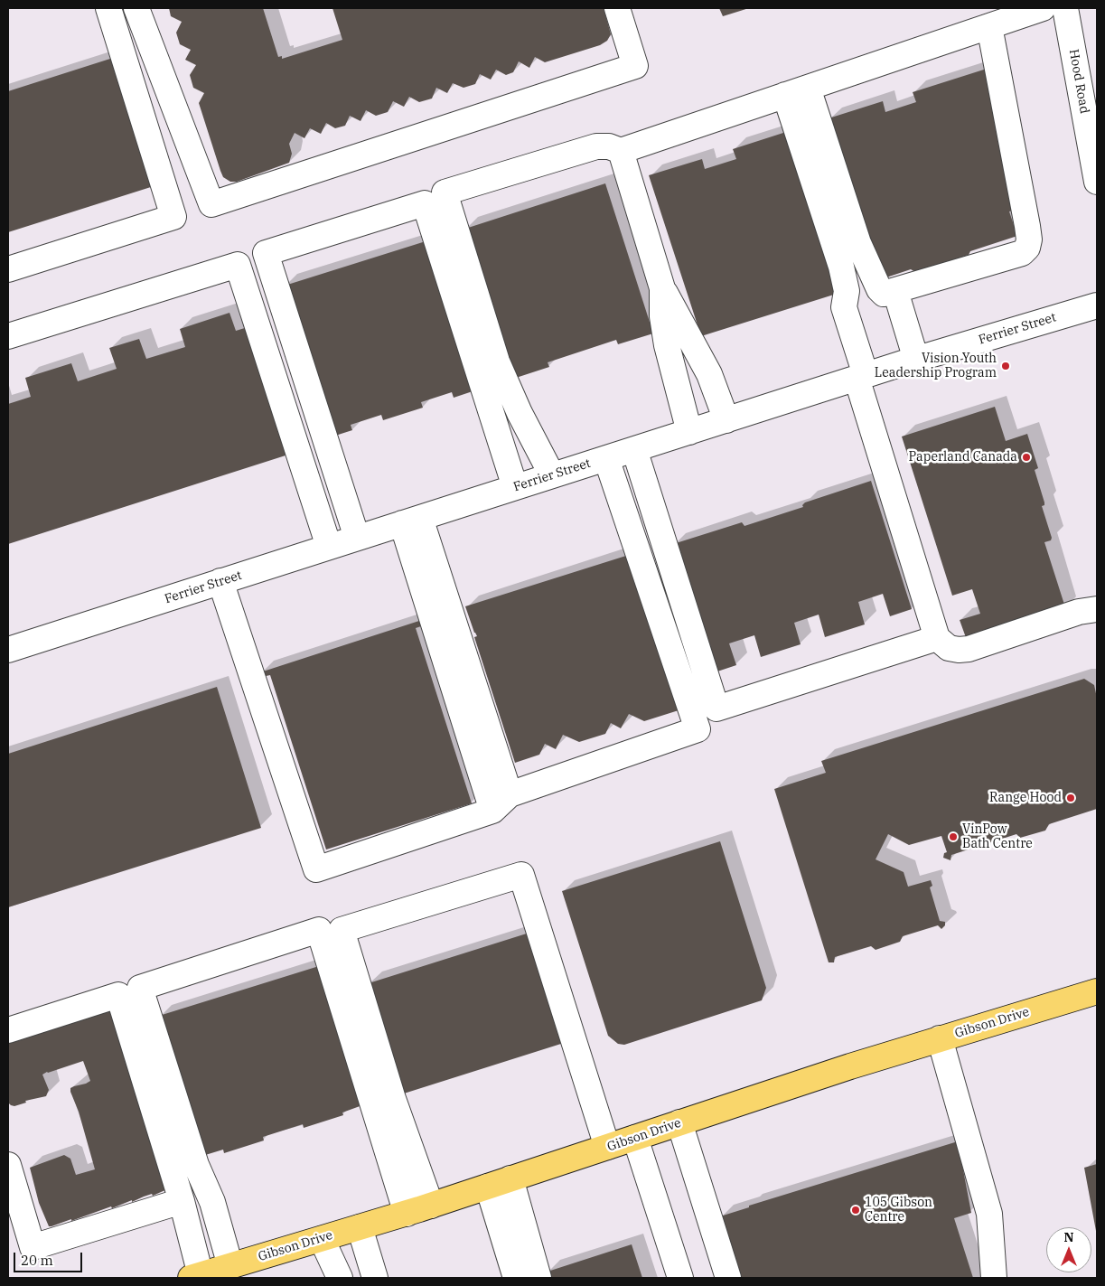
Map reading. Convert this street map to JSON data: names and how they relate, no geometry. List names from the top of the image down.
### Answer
{
  "streets": {
    "main road": ["Gibson Drive"],
    "street": ["Hood Road", "Ferrier Street"]
  },
  "places": [
    "Vision Youth Leadership Program",
    "Paperland Canada",
    "Range Hood",
    "VinPow Bath Centre",
    "105 Gibson Centre"
  ],
  "scale_bar": "20 m",
  "north": "top"
}
